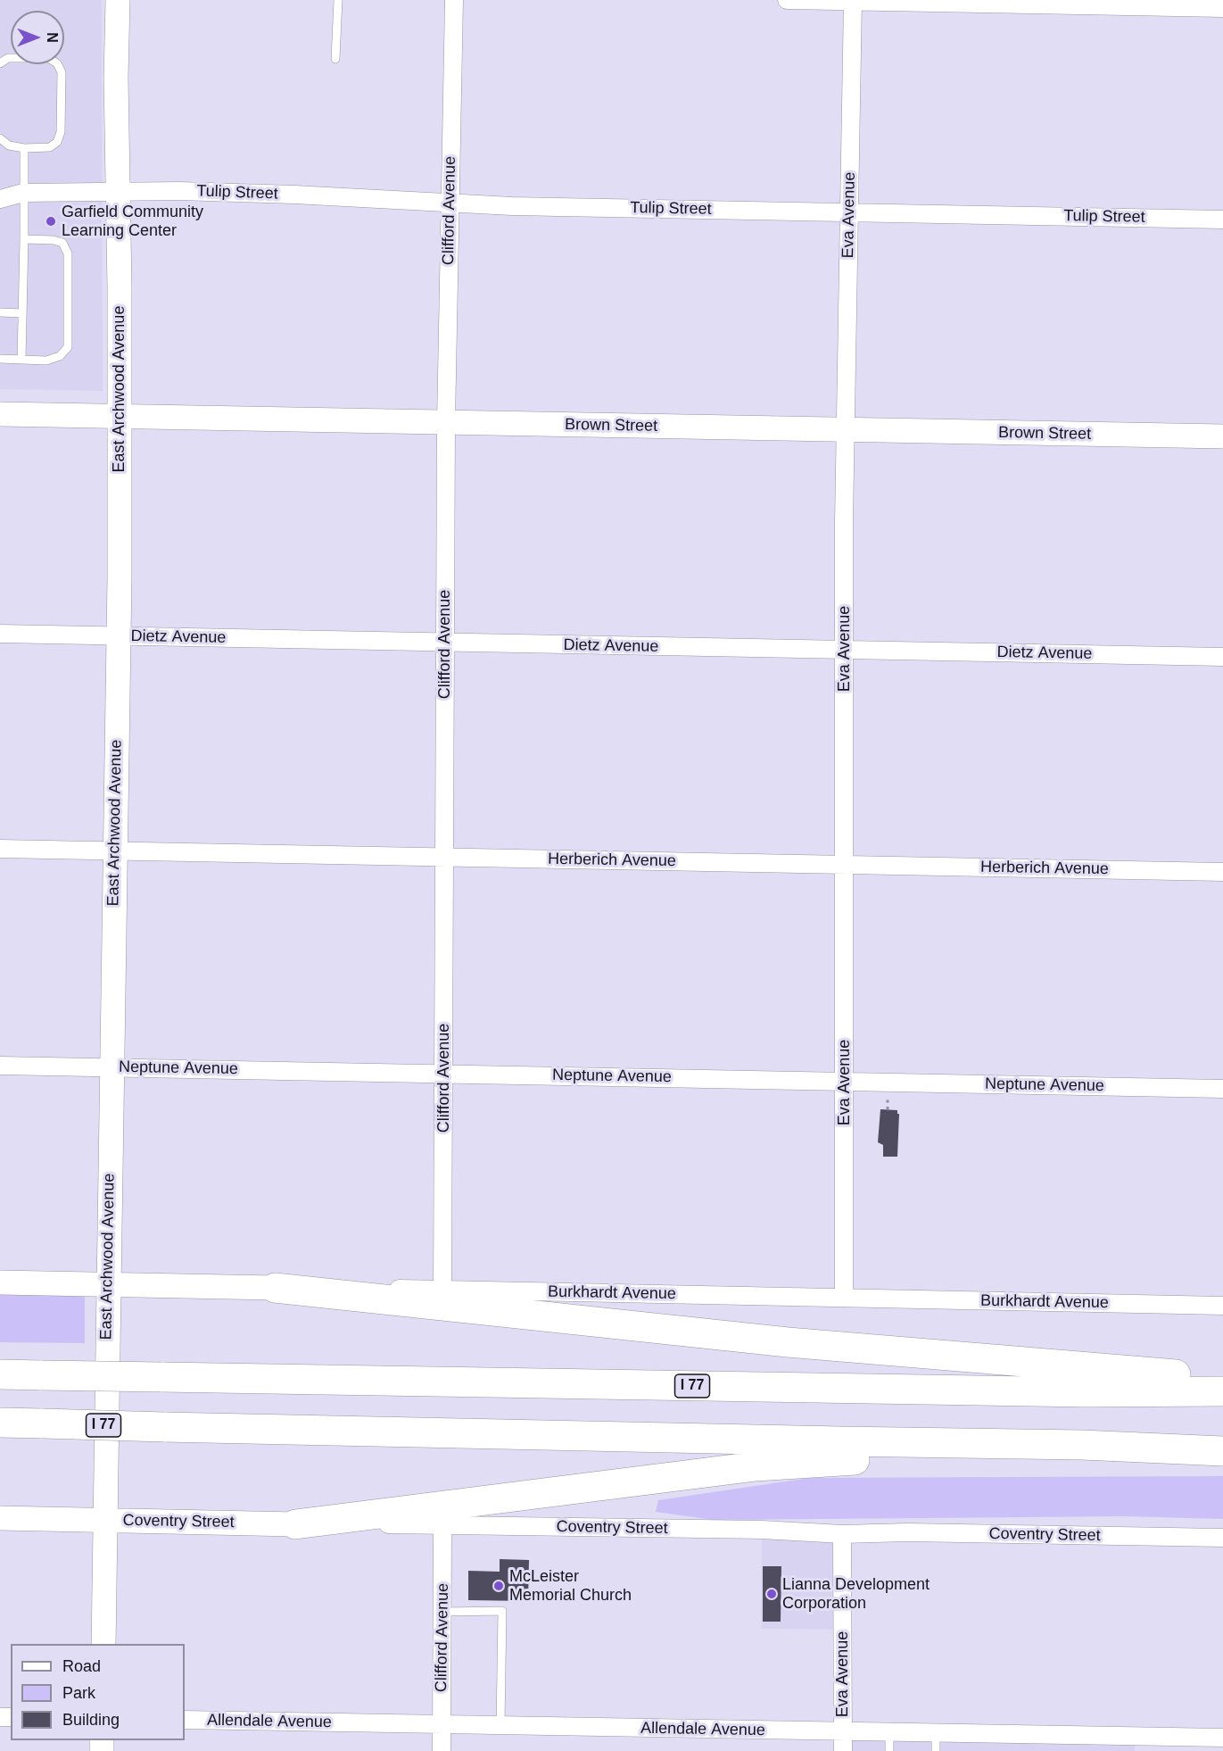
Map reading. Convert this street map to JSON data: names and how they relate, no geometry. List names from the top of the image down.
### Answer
{
  "streets": {
    "highway": ["I 77"],
    "main road": [
      "East Archwood Avenue",
      "Brown Street",
      "Burkhardt Avenue",
      "Coventry Street"
    ],
    "street": [
      "Tulip Street",
      "Clifford Avenue",
      "Eva Avenue",
      "Dietz Avenue",
      "Herberich Avenue",
      "Neptune Avenue",
      "Allendale Avenue"
    ]
  },
  "crossings": [
    ["Tulip Street", "Clifford Avenue"],
    ["Tulip Street", "Eva Avenue"],
    ["Tulip Street", "East Archwood Avenue"],
    ["Clifford Avenue", "Brown Street"],
    ["Clifford Avenue", "Dietz Avenue"],
    ["Clifford Avenue", "Herberich Avenue"],
    ["Clifford Avenue", "Neptune Avenue"],
    ["Clifford Avenue", "Burkhardt Avenue"],
    ["Clifford Avenue", "Coventry Street"],
    ["Clifford Avenue", "Allendale Avenue"],
    ["Eva Avenue", "Brown Street"],
    ["Eva Avenue", "Dietz Avenue"],
    ["Eva Avenue", "Herberich Avenue"],
    ["Eva Avenue", "Neptune Avenue"],
    ["Eva Avenue", "Burkhardt Avenue"],
    ["Eva Avenue", "Coventry Street"],
    ["Eva Avenue", "Allendale Avenue"],
    ["East Archwood Avenue", "Brown Street"],
    ["East Archwood Avenue", "Dietz Avenue"],
    ["East Archwood Avenue", "Herberich Avenue"],
    ["East Archwood Avenue", "Neptune Avenue"],
    ["East Archwood Avenue", "Burkhardt Avenue"],
    ["East Archwood Avenue", "Coventry Street"]
  ],
  "places": ["Garfield Community Learning Center", "McLeister Memorial Church", "Lianna Development Corporation"],
  "legend": ["Road", "Park", "Building"],
  "north": "right"
}
